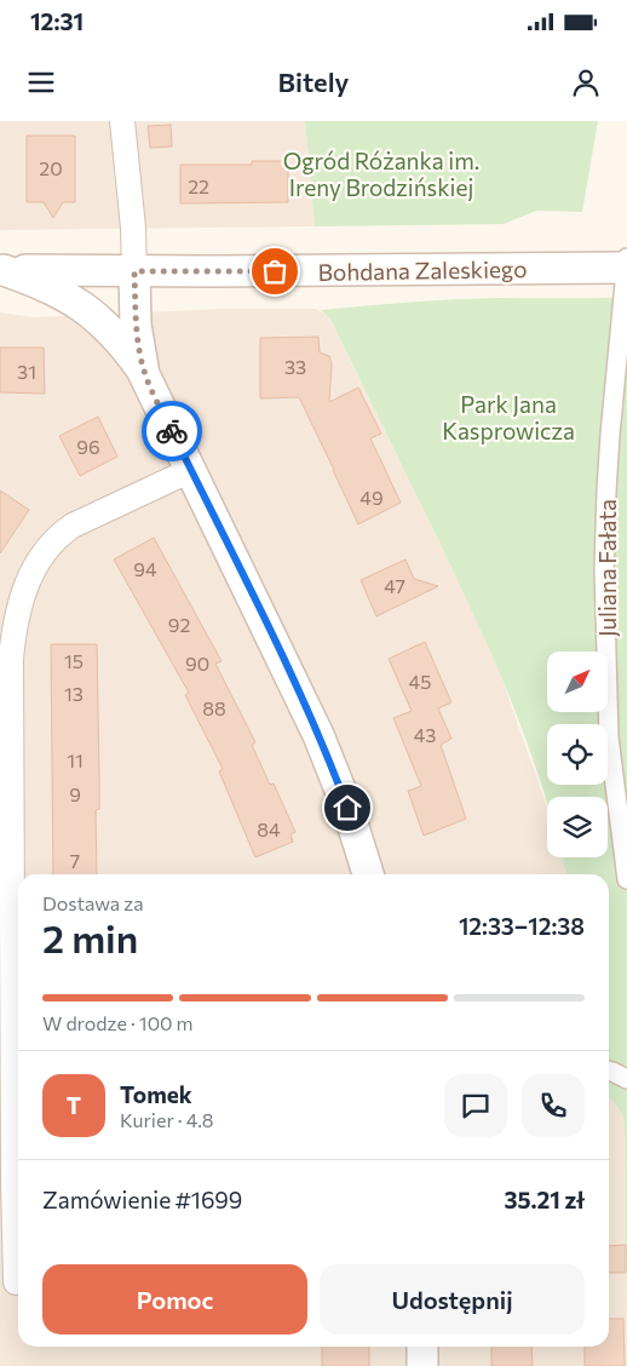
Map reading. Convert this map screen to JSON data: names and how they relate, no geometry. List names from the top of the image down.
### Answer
{
  "streets": {
    "street": ["Bohdana Zaleskiego", "Juliana Fałata"]
  },
  "crossings": [
    ["Bohdana Zaleskiego", "Juliana Fałata"]
  ],
  "parks": ["Ogród Różanka im. Ireny Brodzińskiej", "Park Jana Kasprowicza"],
  "house_numbers": [
    "20",
    "22",
    "33",
    "31",
    "96",
    "49",
    "94",
    "47",
    "92",
    "15",
    "90",
    "45",
    "13",
    "88",
    "43",
    "11",
    "9",
    "84",
    "7"
  ],
  "north": "top right",
  "page": {
    "status": "12:31",
    "header": "Bitely",
    "heading": ["2 min", "Dostawa za", "12:33–12:38"],
    "panel": [
      "Tomek",
      "Kurier · 4.8",
      "Zamówienie #1699",
      "35.21 zł"
    ],
    "bar": "W drodze · 100 m",
    "round": "T",
    "buttons": ["Pomoc", "Udostępnij"]
  }
}
